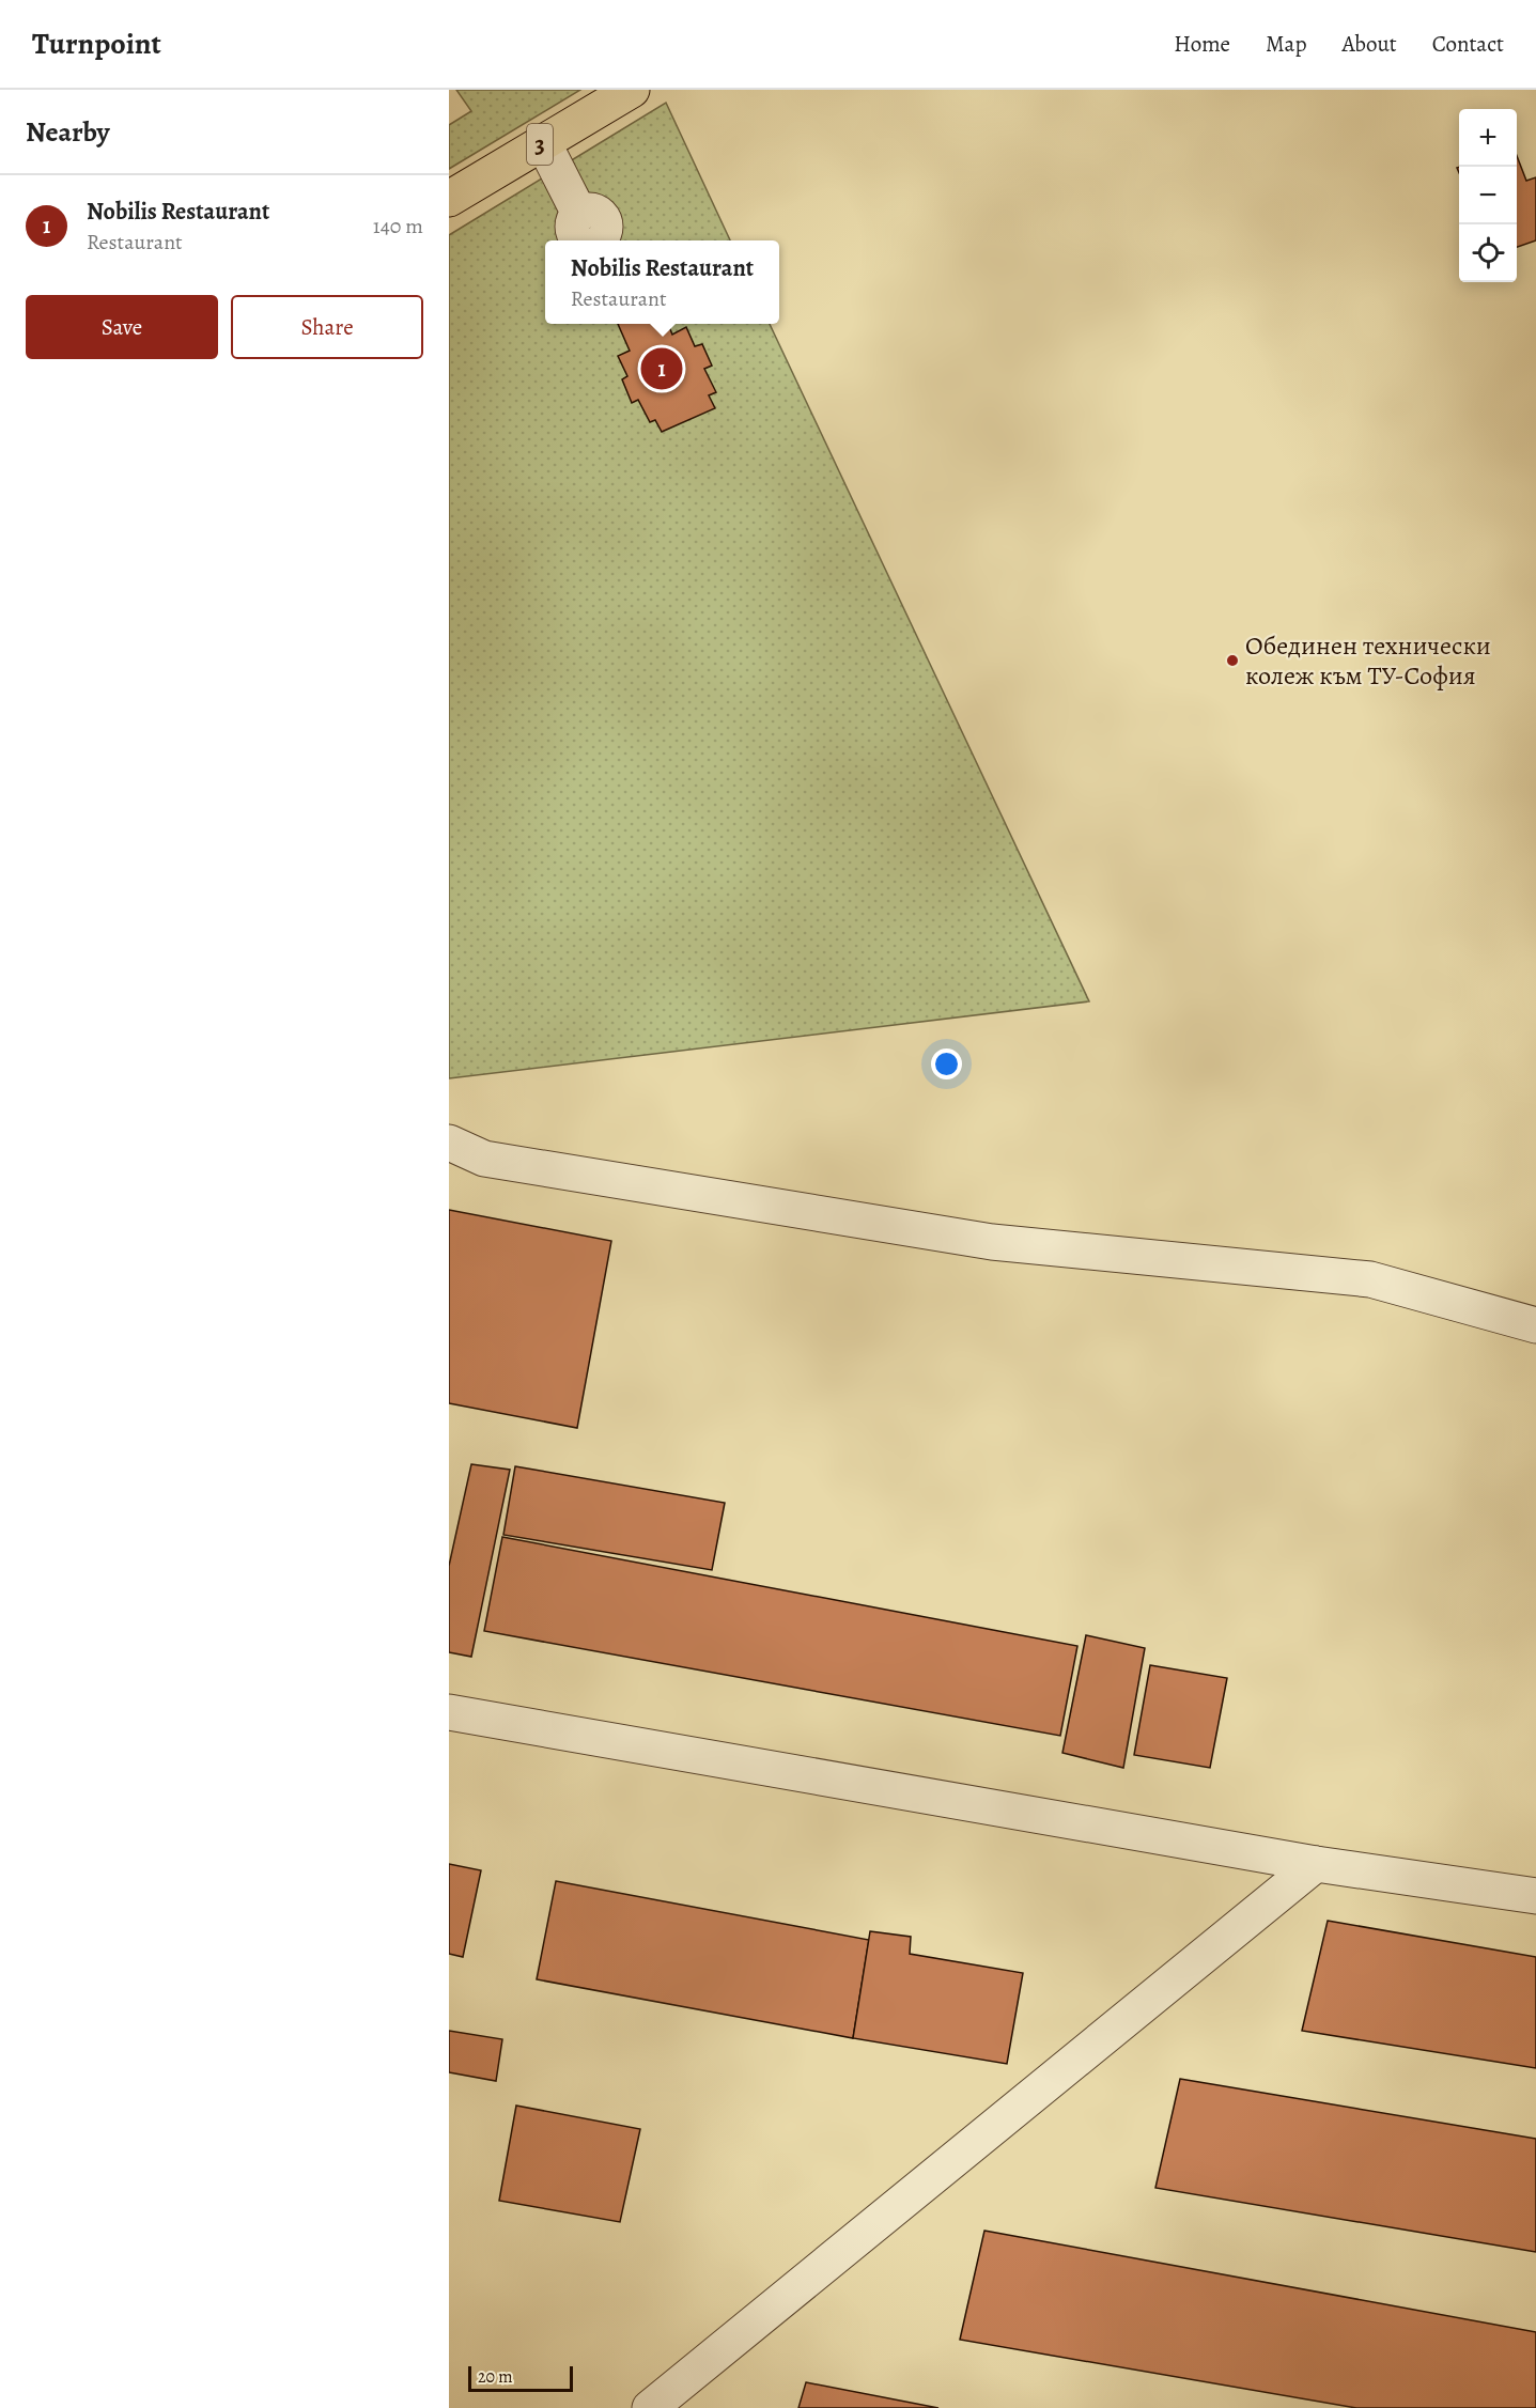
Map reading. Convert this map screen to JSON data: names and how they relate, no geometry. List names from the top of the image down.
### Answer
{
  "streets": {
    "main road": ["3"]
  },
  "places": ["Обединен технически колеж към ТУ-София"],
  "scale_bar": "20 m",
  "page": {
    "header": "Turnpoint",
    "nav": [
      "Home",
      "Map",
      "About",
      "Contact"
    ],
    "heading": "Nearby",
    "map_buttons": ["+", "−"],
    "list": [
      {
        "mark": "1",
        "name": "Nobilis Restaurant",
        "note": "Restaurant",
        "value": "140 m"
      }
    ],
    "popup": ["Nobilis Restaurant", "Restaurant"],
    "buttons": ["Save", "Share"],
    "pins": "1",
    "scale": "20 m"
  }
}
